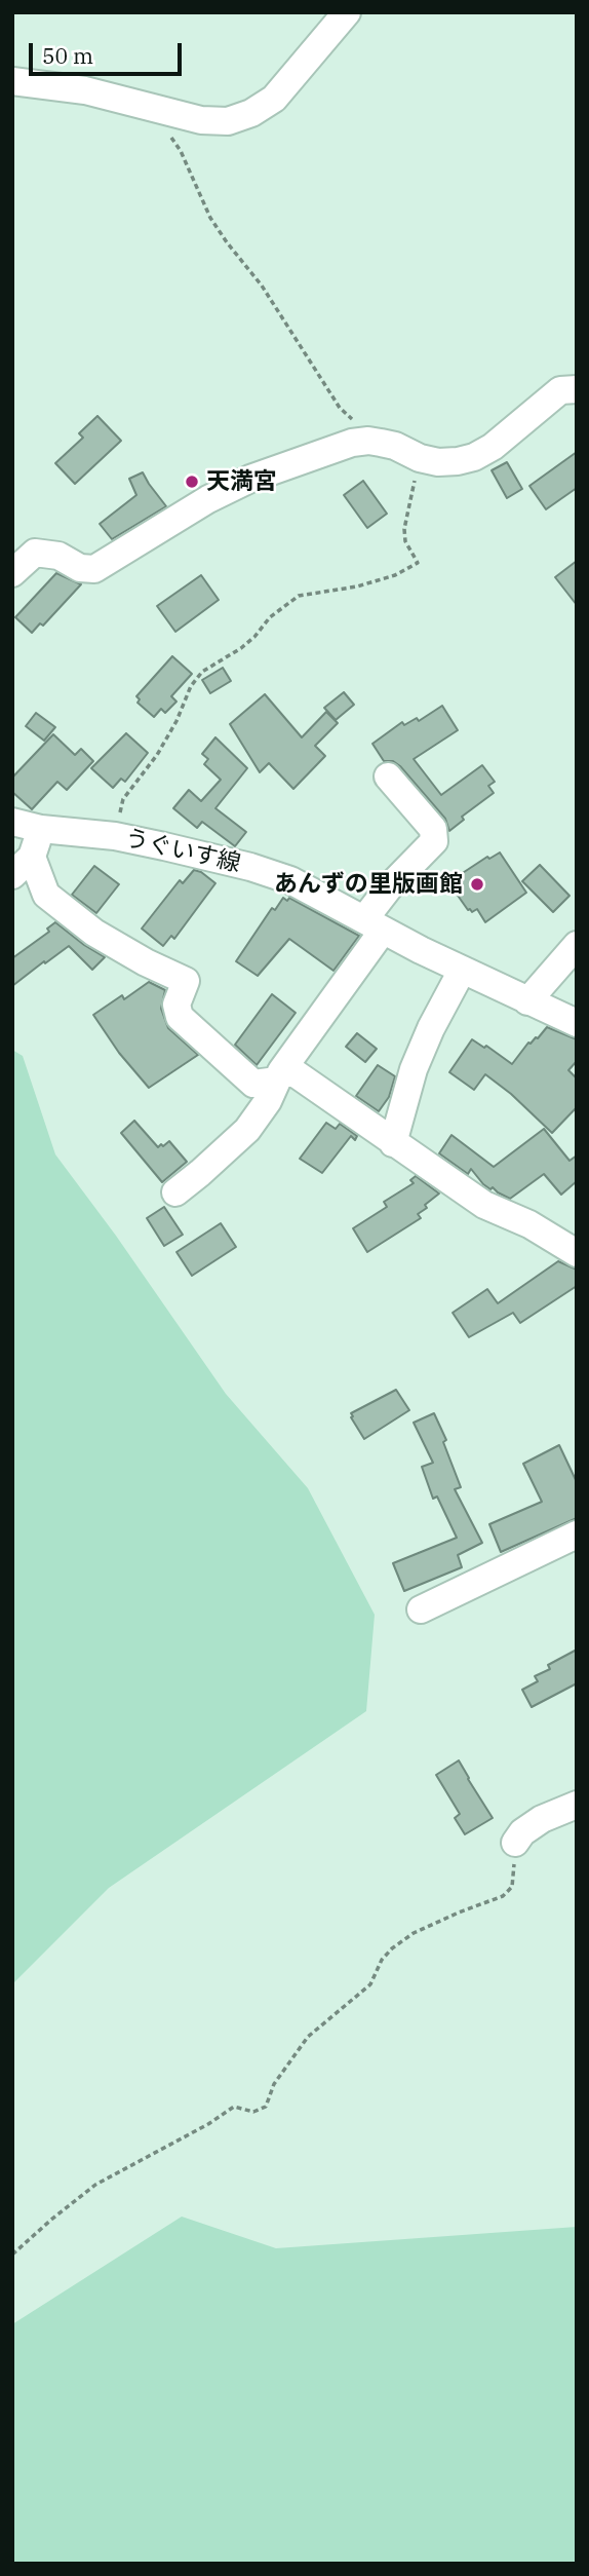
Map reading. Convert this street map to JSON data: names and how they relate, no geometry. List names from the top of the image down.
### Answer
{
  "streets": {
    "street": ["うぐいす線"]
  },
  "places": ["天満宮", "あんずの里版画館"],
  "scale_bar": "50 m"
}
